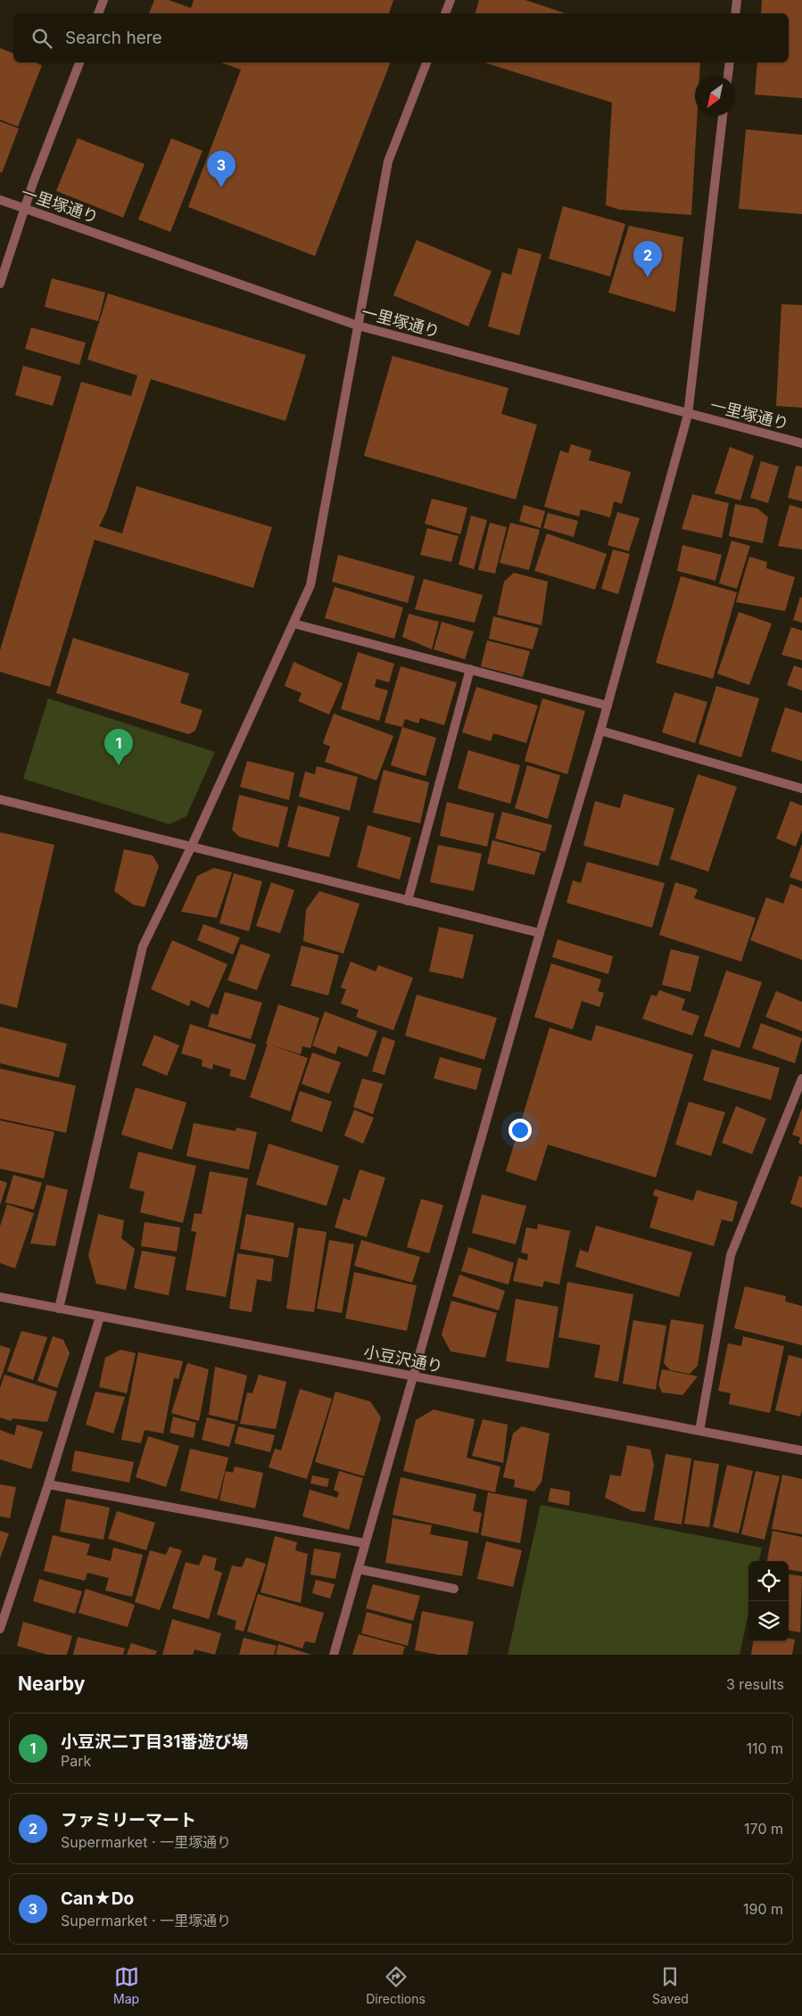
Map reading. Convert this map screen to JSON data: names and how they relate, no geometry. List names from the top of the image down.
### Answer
{
  "streets": {
    "street": ["一里塚通り", "小豆沢通り"]
  },
  "north": "bottom left",
  "page": {
    "search": "Search here",
    "pins": ["3", "2", "1"],
    "heading": ["Nearby", "3 results"],
    "list": [
      {
        "mark": "1",
        "name": "小豆沢二丁目31番遊び場",
        "note": "Park",
        "value": "110 m"
      },
      {
        "mark": "2",
        "name": "ファミリーマート",
        "note": "Supermarket · 一里塚通り",
        "value": "170 m"
      },
      {
        "mark": "3",
        "name": "Can★Do",
        "note": "Supermarket · 一里塚通り",
        "value": "190 m"
      }
    ],
    "nav": ["Map", "Directions", "Saved"]
  }
}
